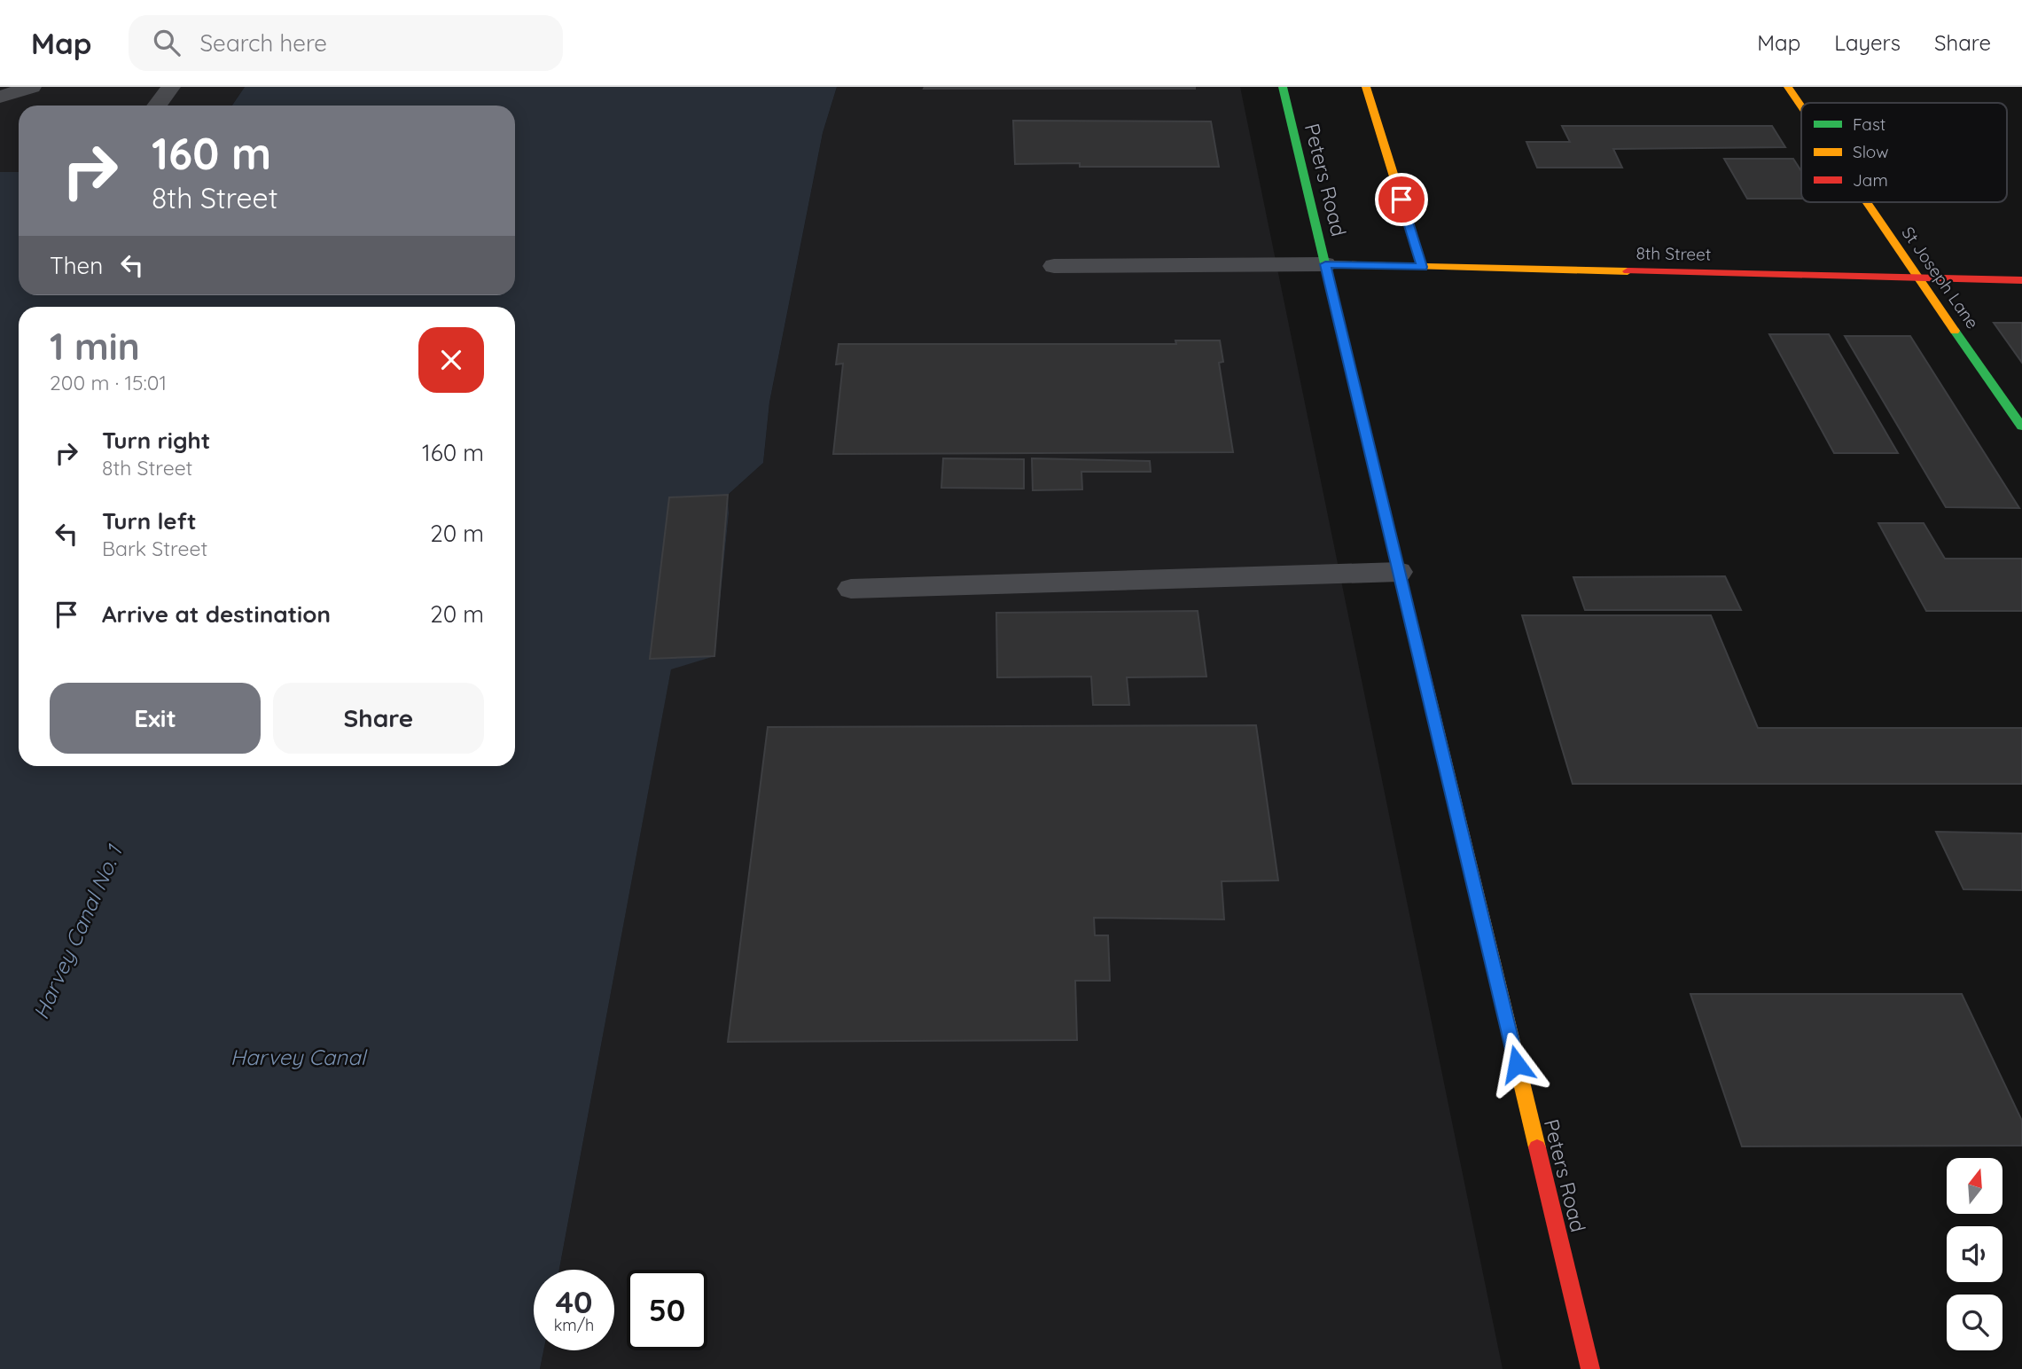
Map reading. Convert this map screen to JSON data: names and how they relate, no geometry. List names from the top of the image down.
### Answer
{
  "streets": {
    "street": ["Peters Road", "8th Street", "St Joseph Lane"]
  },
  "crossings": [
    ["Peters Road", "8th Street"],
    ["8th Street", "St Joseph Lane"]
  ],
  "water": ["Harvey Canal No. 1", "Harvey Canal"],
  "legend": ["Fast", "Slow", "Jam"],
  "north": "top",
  "page": {
    "header": "Map",
    "search": "Search here",
    "nav": ["Map", "Layers", "Share"],
    "turn": ["160 m", "8th Street"],
    "then": "Then",
    "heading": ["1 min", "200 m · 15:01"],
    "list": [
      {
        "name": "Turn right",
        "note": "8th Street",
        "value": "160 m"
      },
      {
        "name": "Turn left",
        "note": "Bark Street",
        "value": "20 m"
      },
      {
        "name": "Arrive at destination",
        "value": "20 m"
      }
    ],
    "buttons": ["Exit", "Share"],
    "speed": "40 km/h",
    "limit": "50"
  }
}
